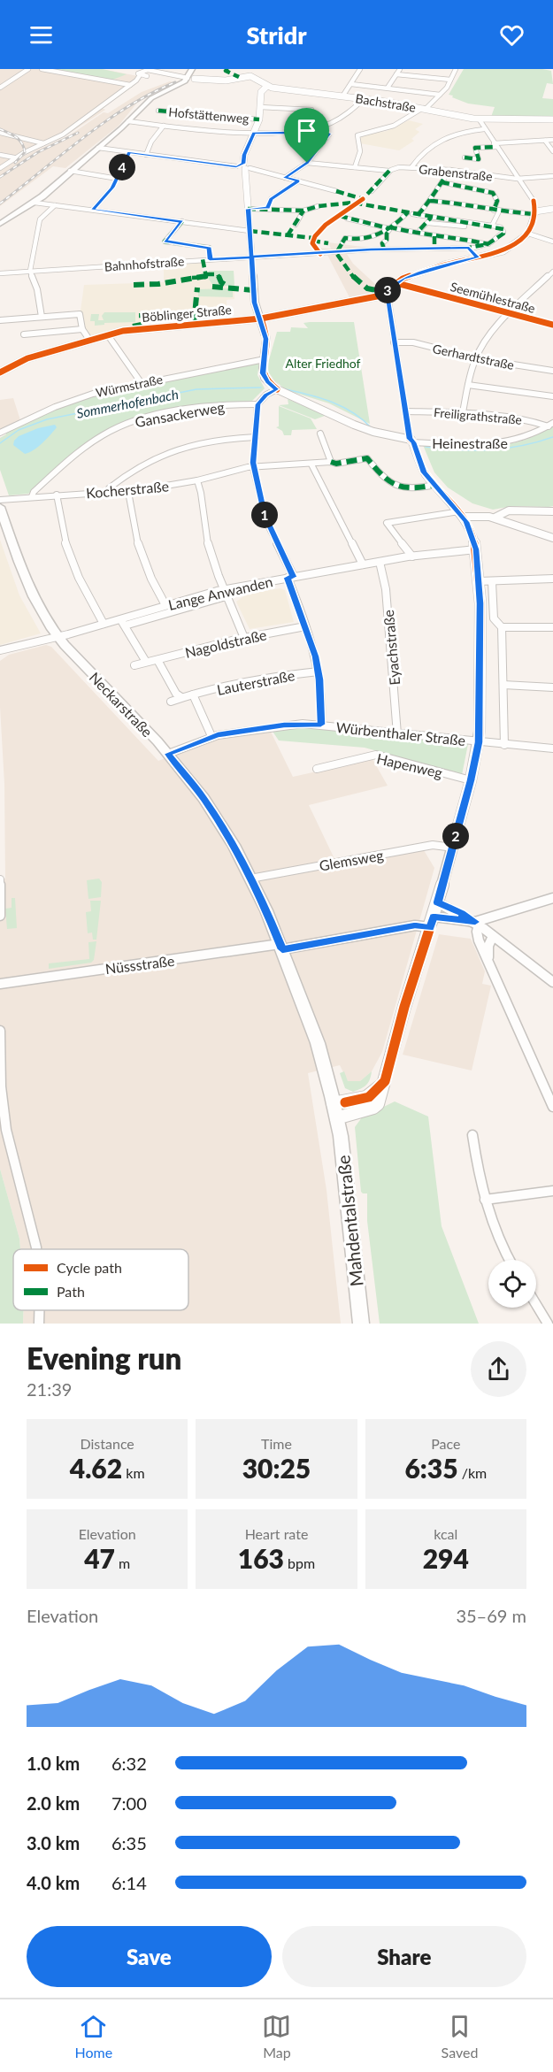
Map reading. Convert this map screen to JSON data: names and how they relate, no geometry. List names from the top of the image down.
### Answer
{
  "streets": {
    "main road": [
      "Bachstraße",
      "Böblinger Straße",
      "Neckarstraße",
      "Mahdentalstraße"
    ],
    "street": [
      "Hofstättenweg",
      "Grabenstraße",
      "Bahnhofstraße",
      "Seemühlestraße",
      "Gerhardtstraße",
      "Würmstraße",
      "Gansackerweg",
      "Freiligrathstraße",
      "Heinestraße",
      "Kocherstraße",
      "Lange Anwanden",
      "Nagoldstraße",
      "Eyachstraße",
      "Lauterstraße",
      "Würbenthaler Straße",
      "Hapenweg",
      "Glemsweg",
      "Nüssstraße"
    ]
  },
  "crossings": [
    ["Gansackerweg", "Kocherstraße"],
    ["Freiligrathstraße", "Heinestraße"],
    ["Lange Anwanden", "Eyachstraße"],
    ["Lange Anwanden", "Neckarstraße"],
    ["Eyachstraße", "Würbenthaler Straße"],
    ["Neckarstraße", "Würbenthaler Straße"],
    ["Neckarstraße", "Glemsweg"],
    ["Neckarstraße", "Nüssstraße"],
    ["Neckarstraße", "Mahdentalstraße"]
  ],
  "water": ["Sommerhofenbach"],
  "parks": ["Alter Friedhof"],
  "legend": ["Cycle path", "Path"],
  "page": {
    "header": "Stridr",
    "pins": [
      "4",
      "3",
      "1",
      "2"
    ],
    "heading": ["Evening run", "21:39"],
    "stats": [
      ["Distance", "4.62 km"],
      ["Time", "30:25"],
      ["Pace", "6:35 /km"],
      ["Elevation", "47 m"],
      ["Heart rate", "163 bpm"],
      ["kcal", "294"]
    ],
    "chart": ["Elevation", "35–69 m"],
    "list": [
      {
        "name": "1.0 km",
        "note": "6:32"
      },
      {
        "name": "2.0 km",
        "note": "7:00"
      },
      {
        "name": "3.0 km",
        "note": "6:35"
      },
      {
        "name": "4.0 km",
        "note": "6:14"
      }
    ],
    "buttons": ["Save", "Share"],
    "tabs": ["Home", "Map", "Saved"]
  }
}
